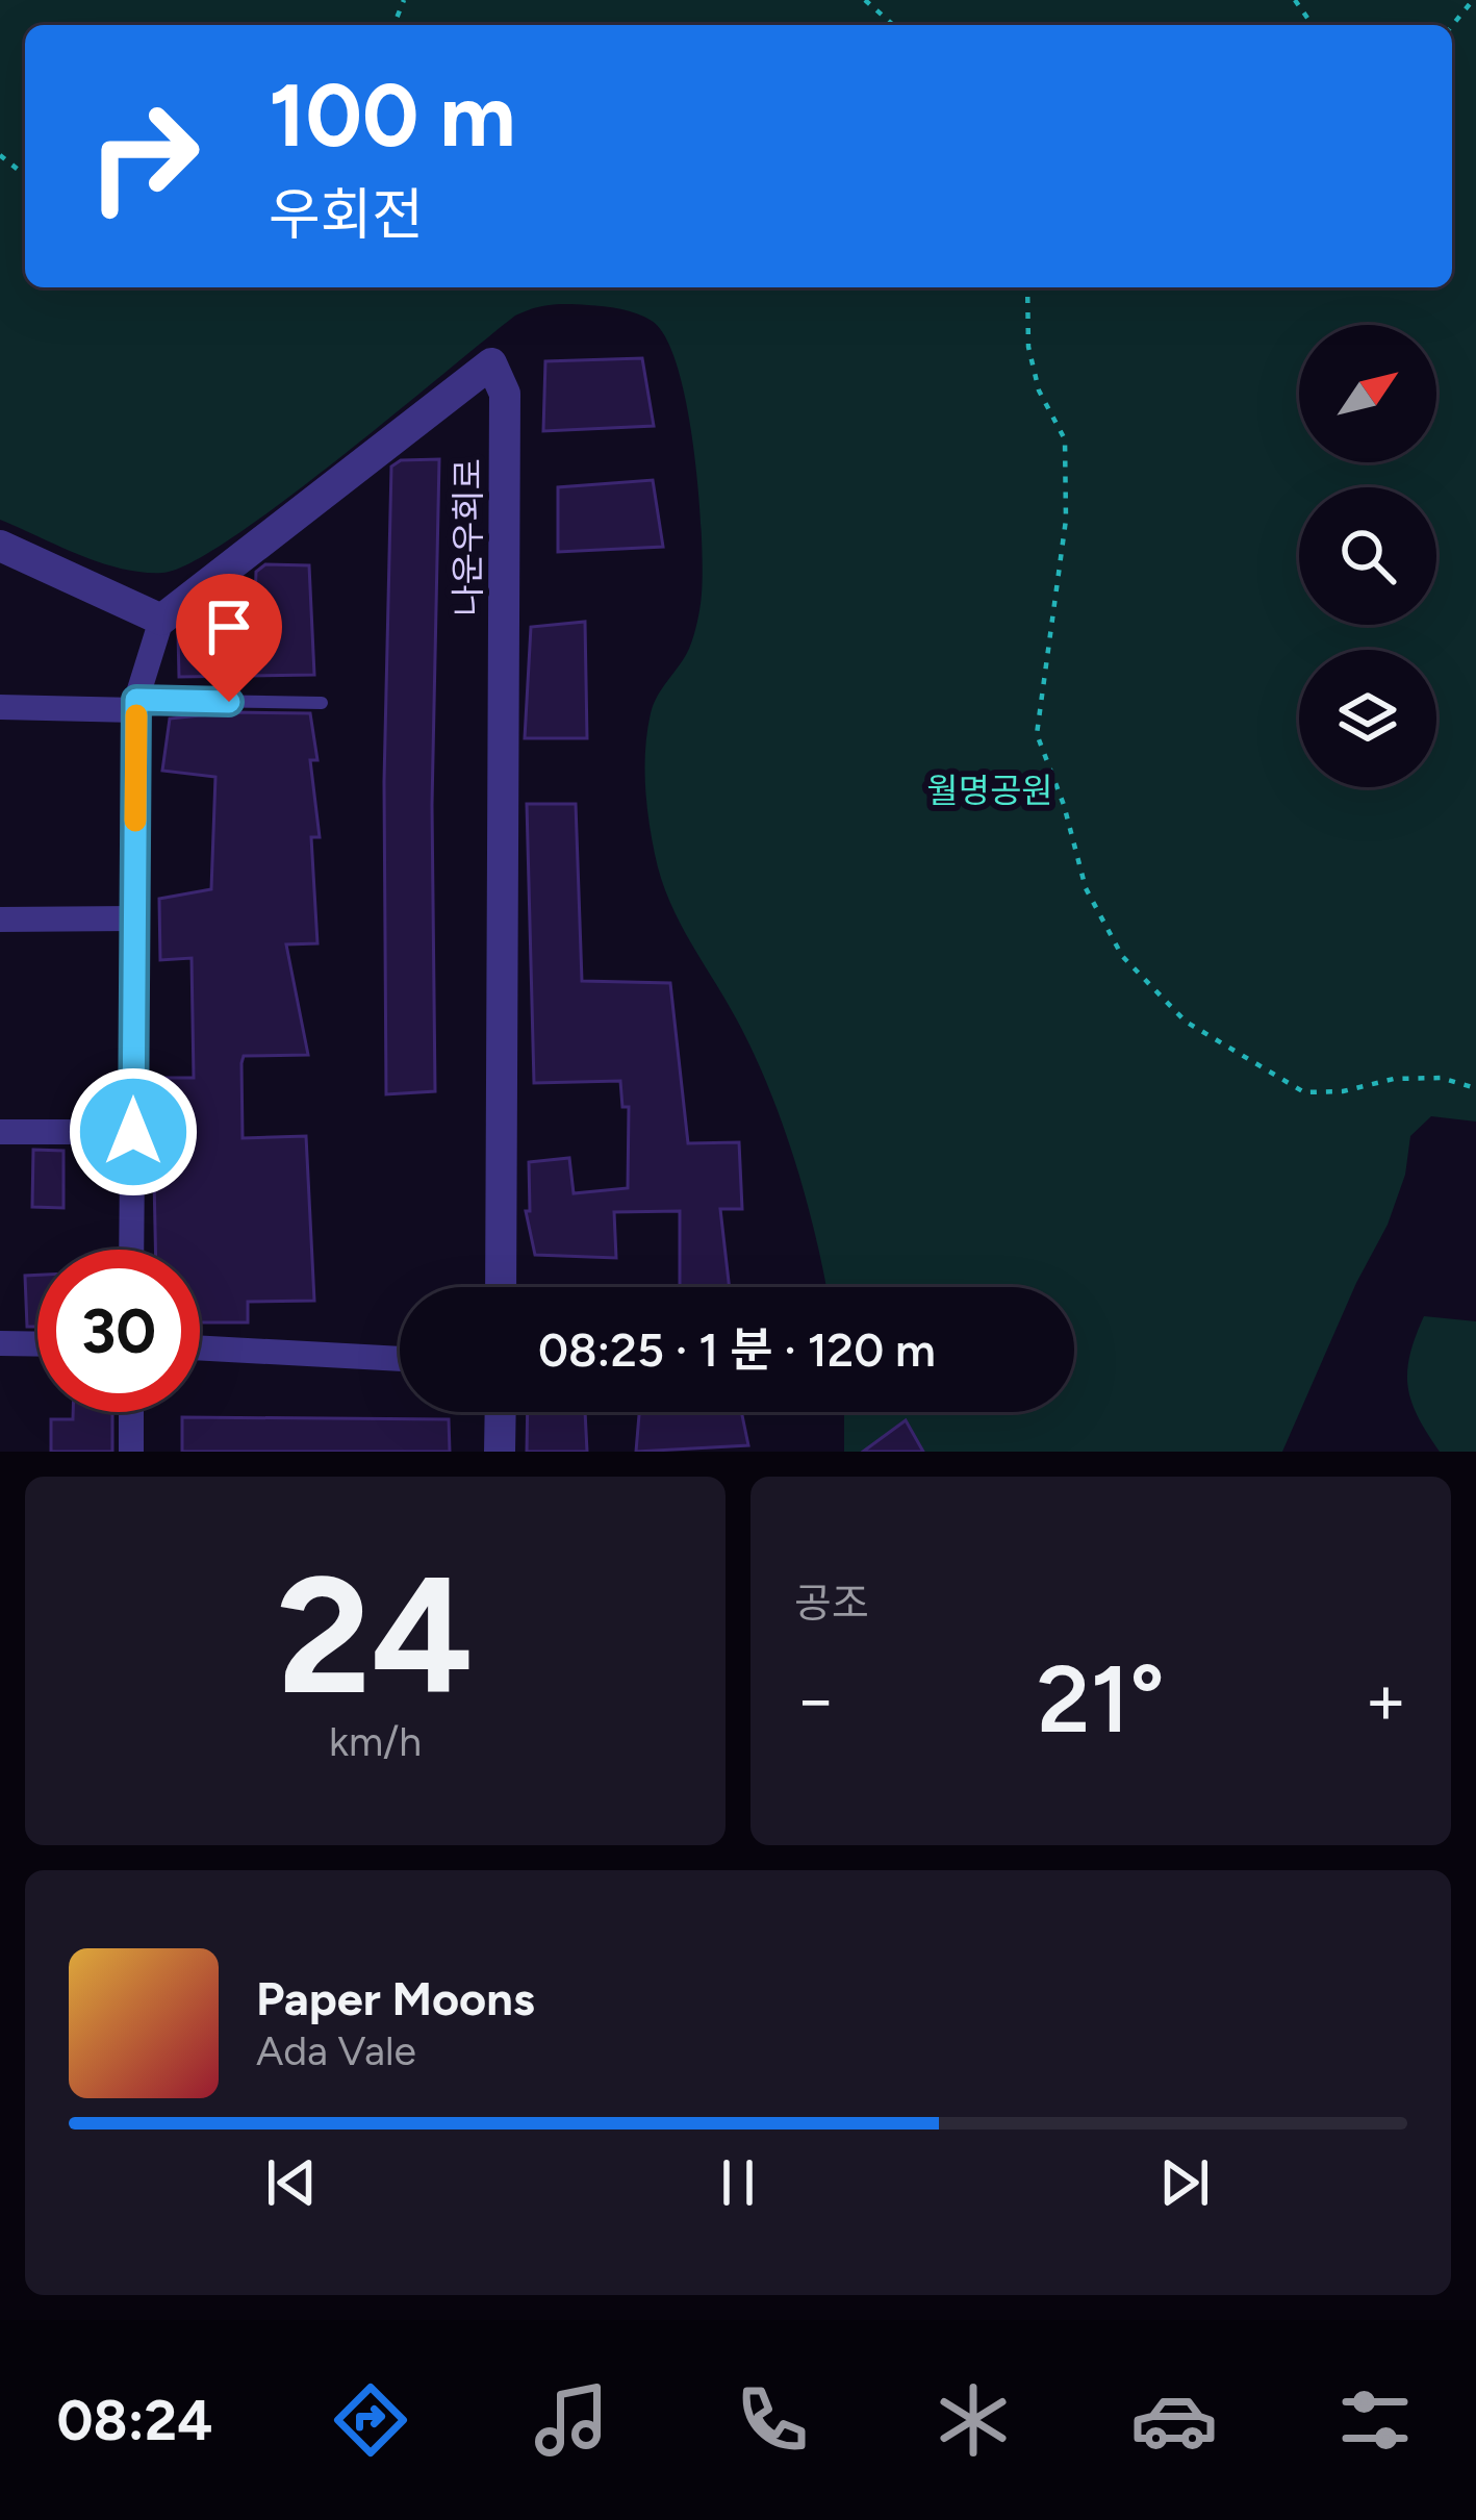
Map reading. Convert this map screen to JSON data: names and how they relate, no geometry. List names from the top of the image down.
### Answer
{
  "streets": {
    "street": ["나운우회로"]
  },
  "parks": ["월명공원"],
  "north": "top right",
  "page": {
    "turn": ["100 m", "우회전"],
    "limit": "30",
    "trip": "08:25 · 1 분 · 120 m",
    "tile": [
      ["24", "km/h"],
      "공조"
    ],
    "heat": ["−", "21°", "+"],
    "song": ["Paper Moons", "Ada Vale"],
    "tabs": "08:24"
  }
}
